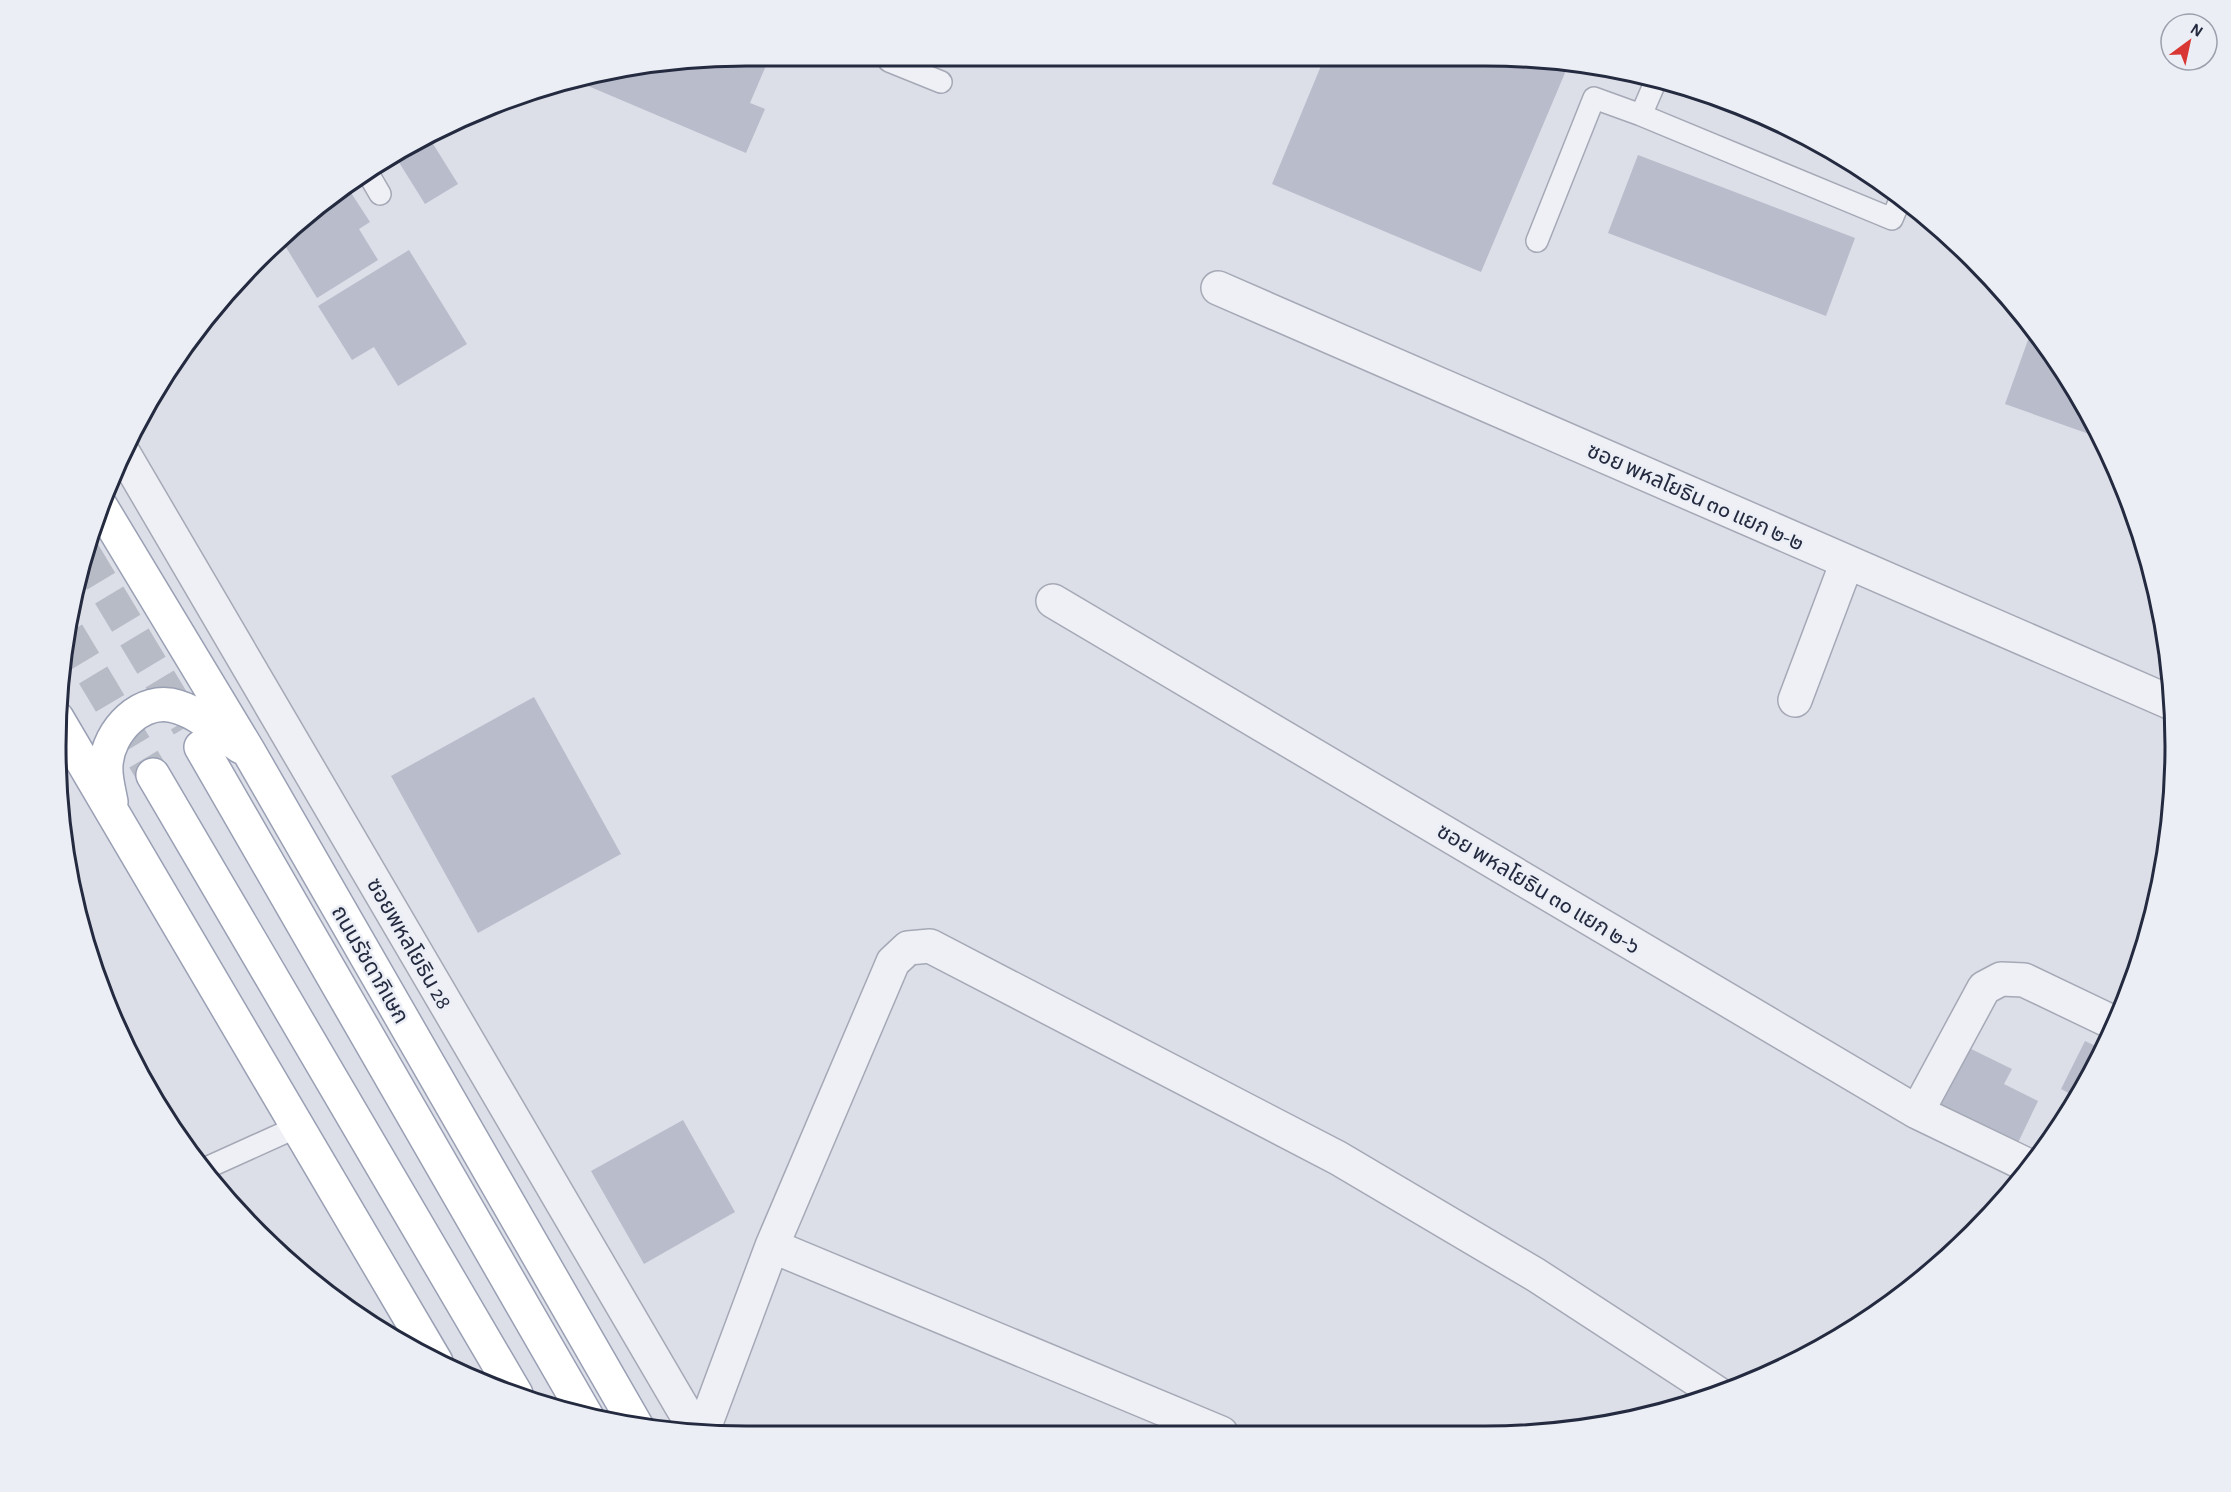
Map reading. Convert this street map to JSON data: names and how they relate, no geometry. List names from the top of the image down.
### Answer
{
  "streets": {
    "main road": ["ถนนรัชดาภิเษก"],
    "street": ["ซอย พหลโยธิน ๓๐ แยก ๒-๒", "ซอย พหลโยธิน ๓๐ แยก ๒-๖", "ซอยพหลโยธิน 28"]
  },
  "north": "top right"
}
